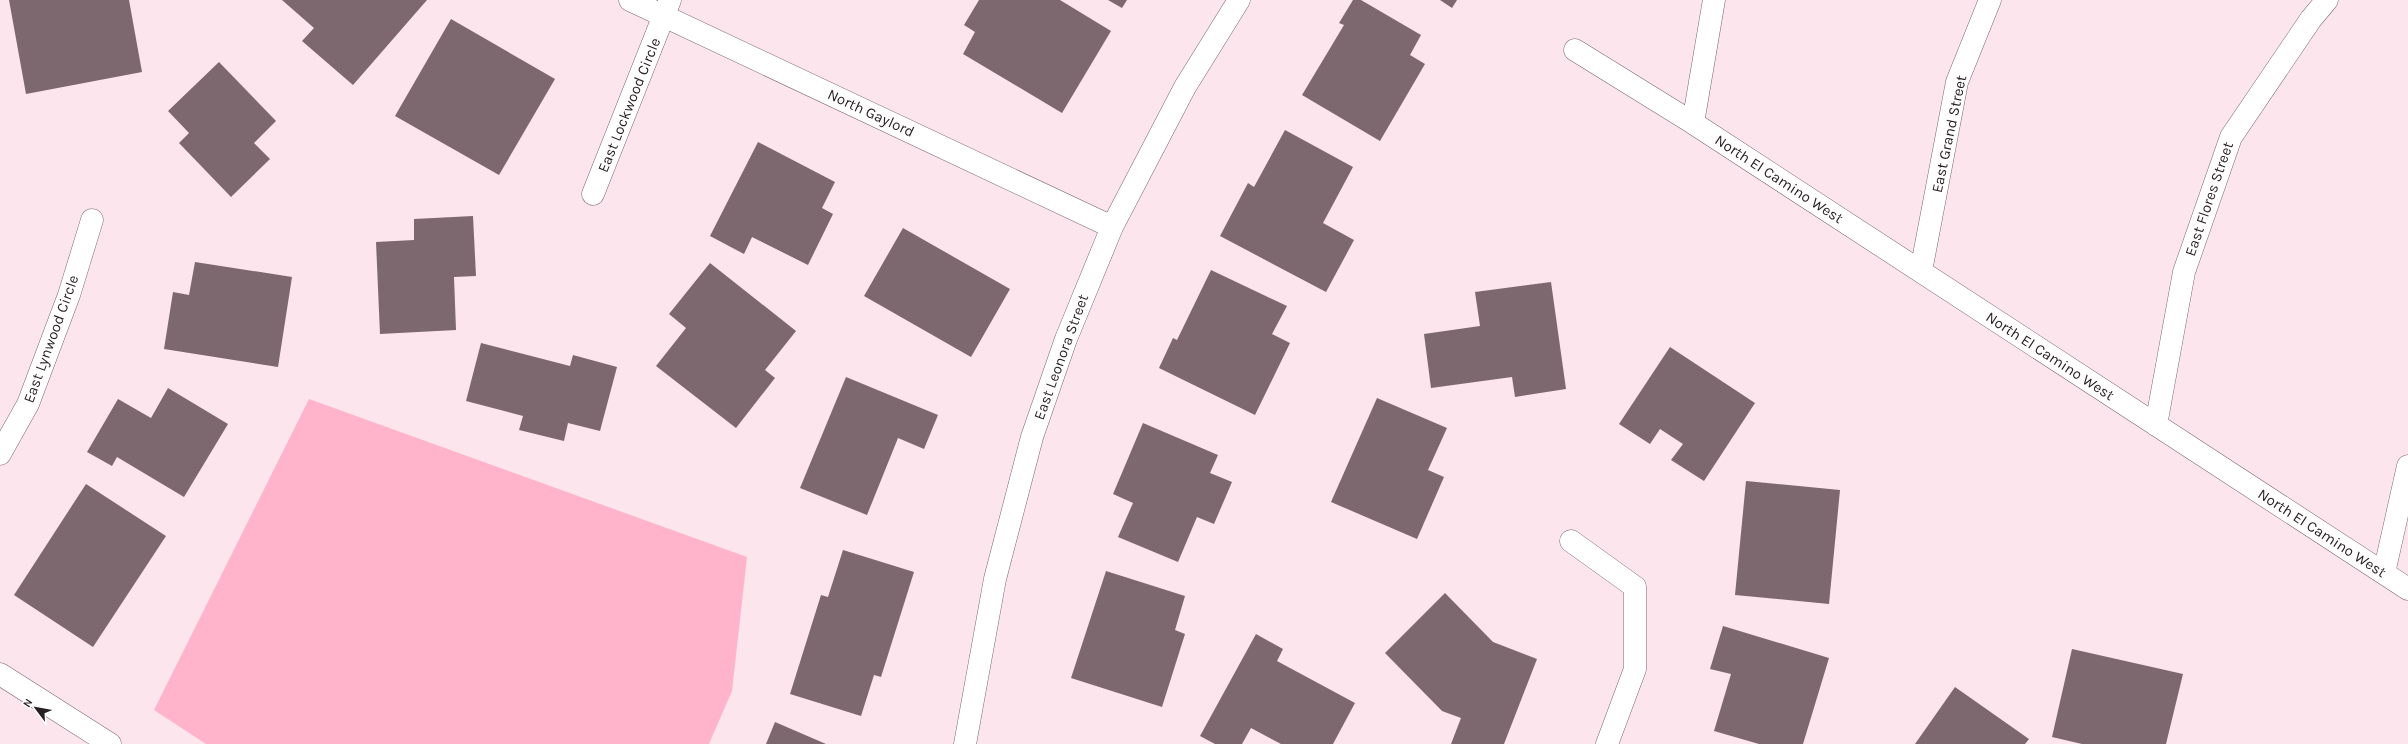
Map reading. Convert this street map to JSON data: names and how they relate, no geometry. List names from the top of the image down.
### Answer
{
  "streets": {
    "street": [
      "East Lockwood Circle",
      "North Gaylord",
      "East Grand Street",
      "North El Camino West",
      "East Flores Street",
      "East Lynwood Circle",
      "East Leonora Street"
    ]
  },
  "crossings": [
    ["East Lockwood Circle", "North Gaylord"],
    ["North Gaylord", "East Leonora Street"],
    ["East Grand Street", "North El Camino West"],
    ["North El Camino West", "East Flores Street"]
  ],
  "north": "top left"
}
